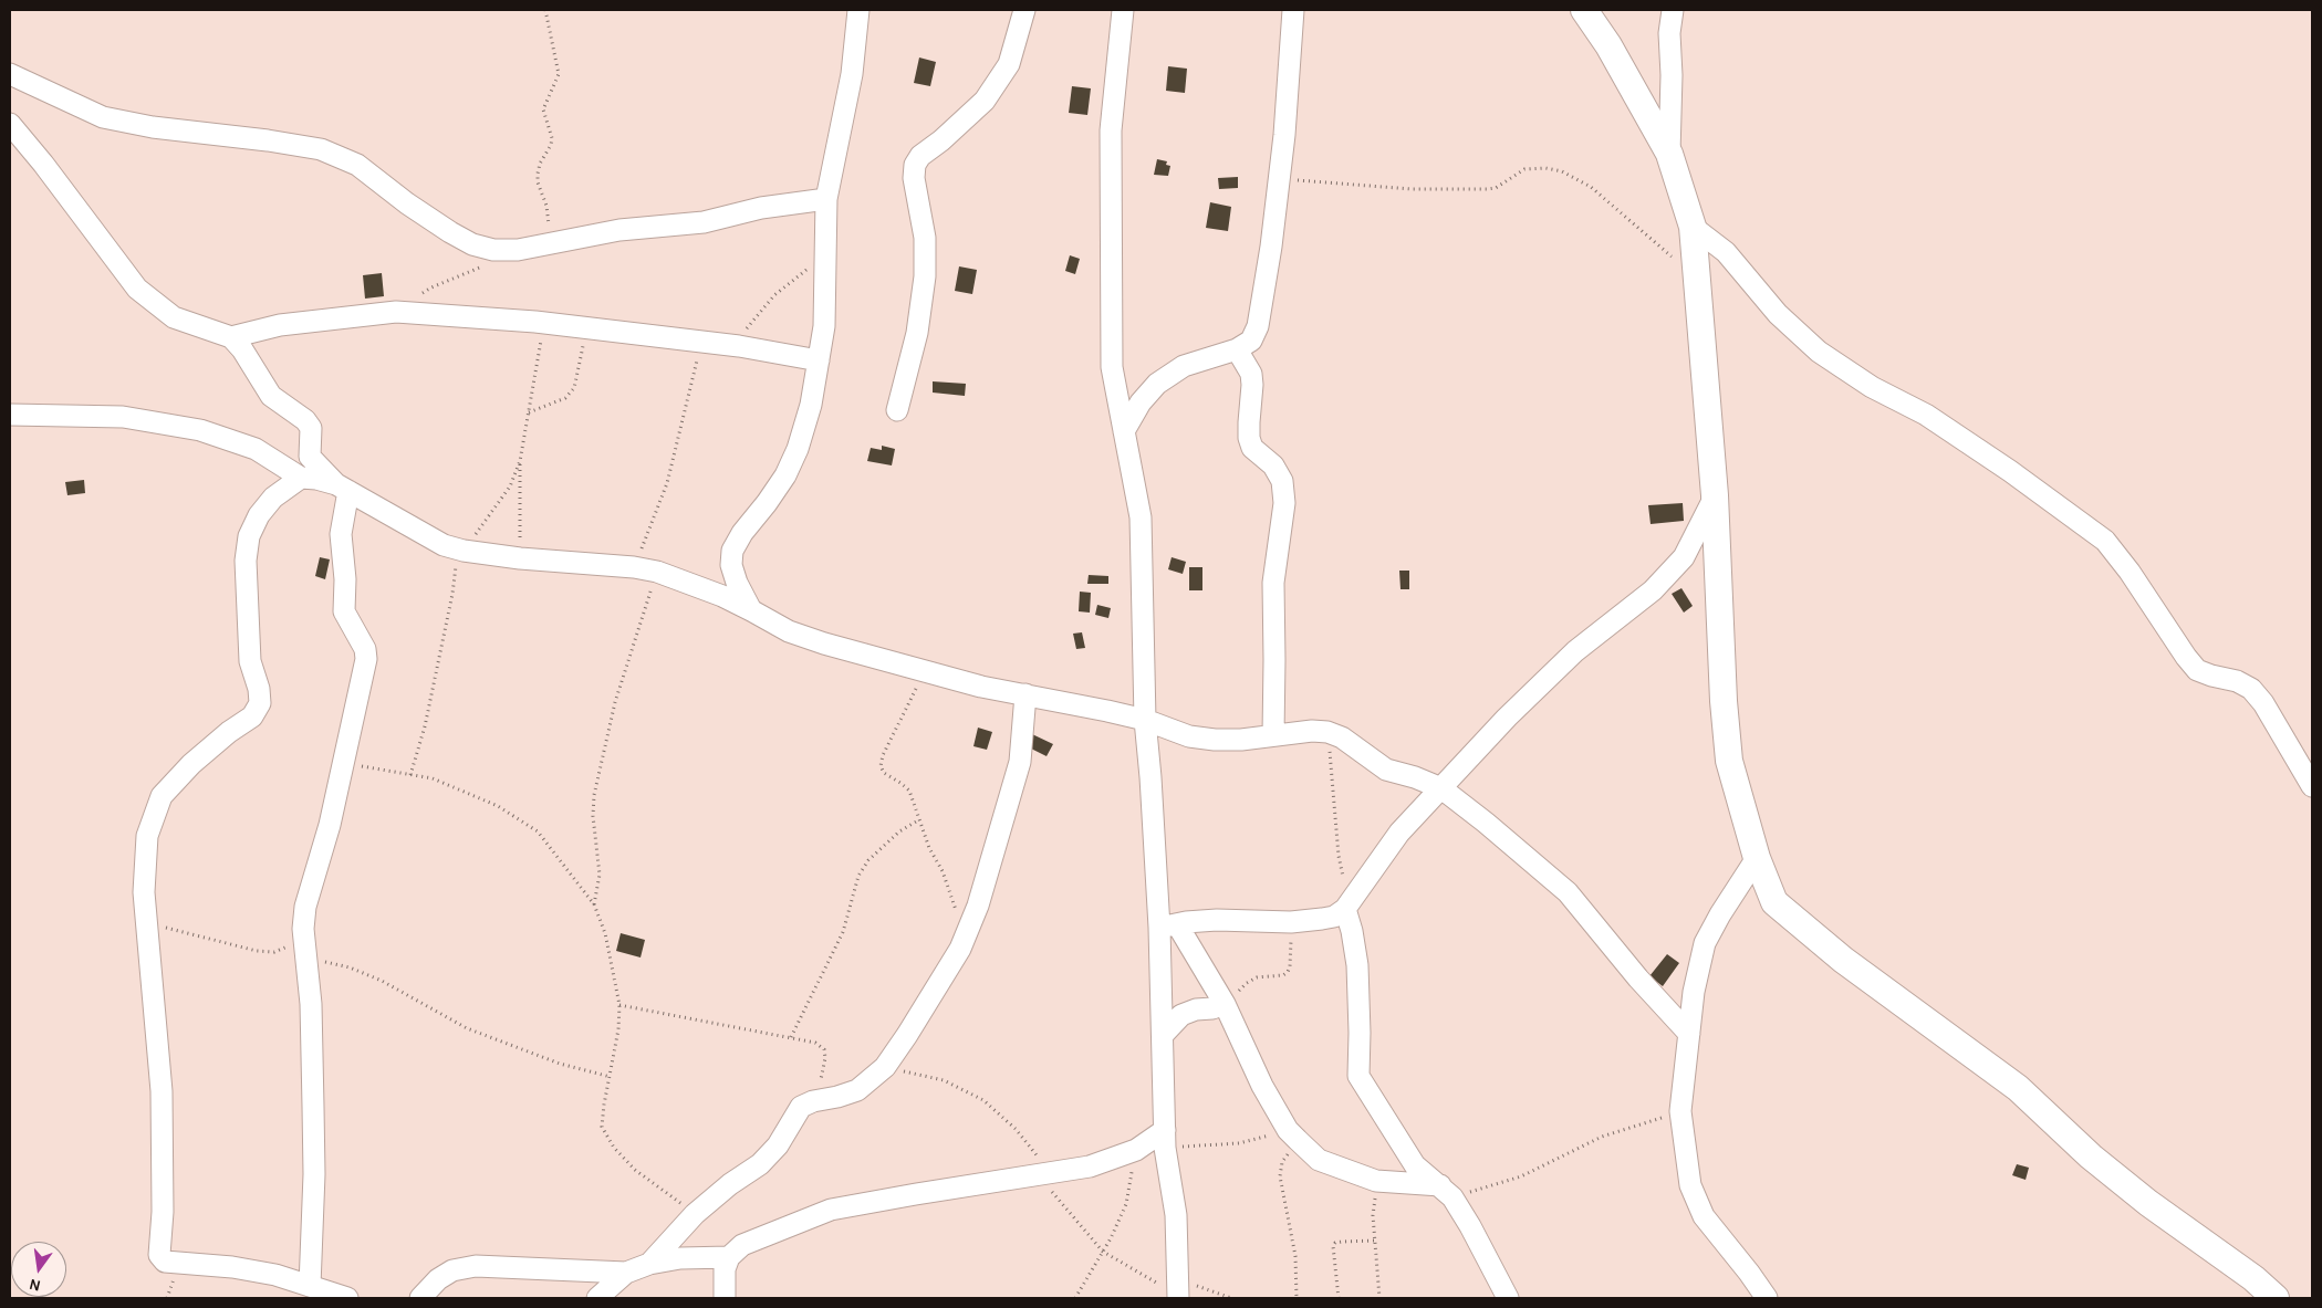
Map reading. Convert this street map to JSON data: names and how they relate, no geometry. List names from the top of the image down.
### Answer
{
  "north": "bottom"
}
